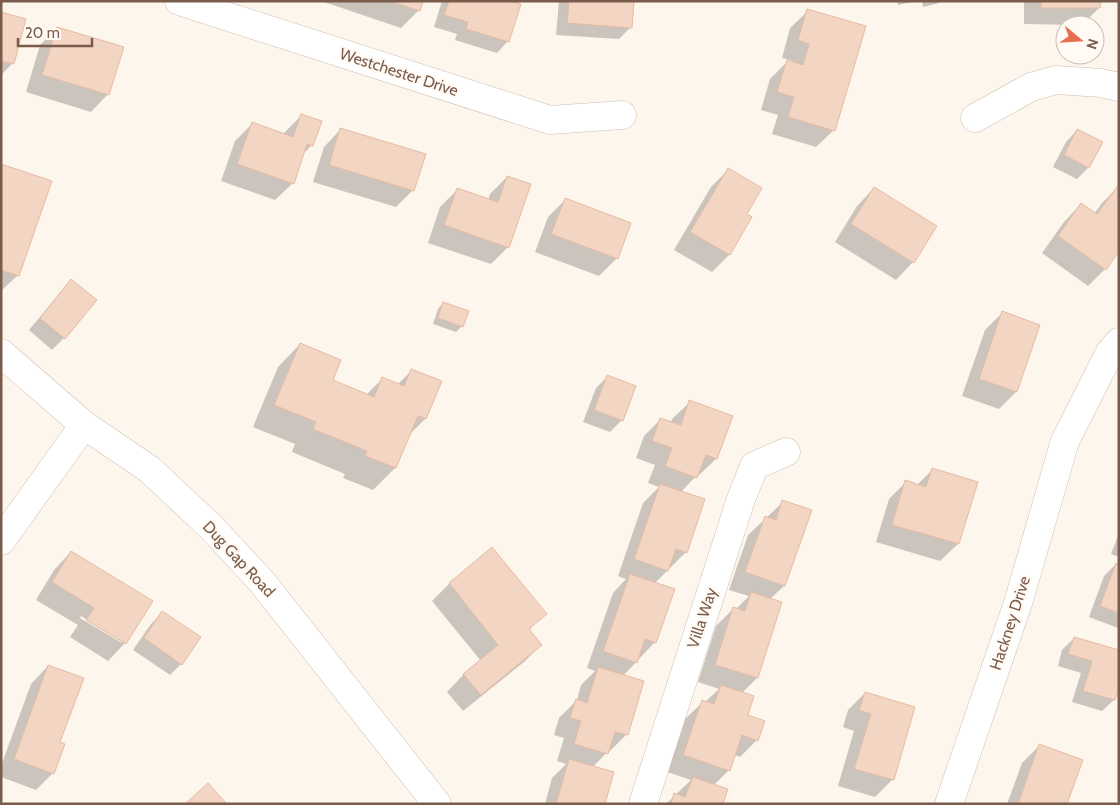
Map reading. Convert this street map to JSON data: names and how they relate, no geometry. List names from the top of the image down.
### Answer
{
  "streets": {
    "street": [
      "Westchester Drive",
      "Dug Gap Road",
      "Villa Way",
      "Hackney Drive"
    ]
  },
  "scale_bar": "20 m",
  "north": "right"
}
